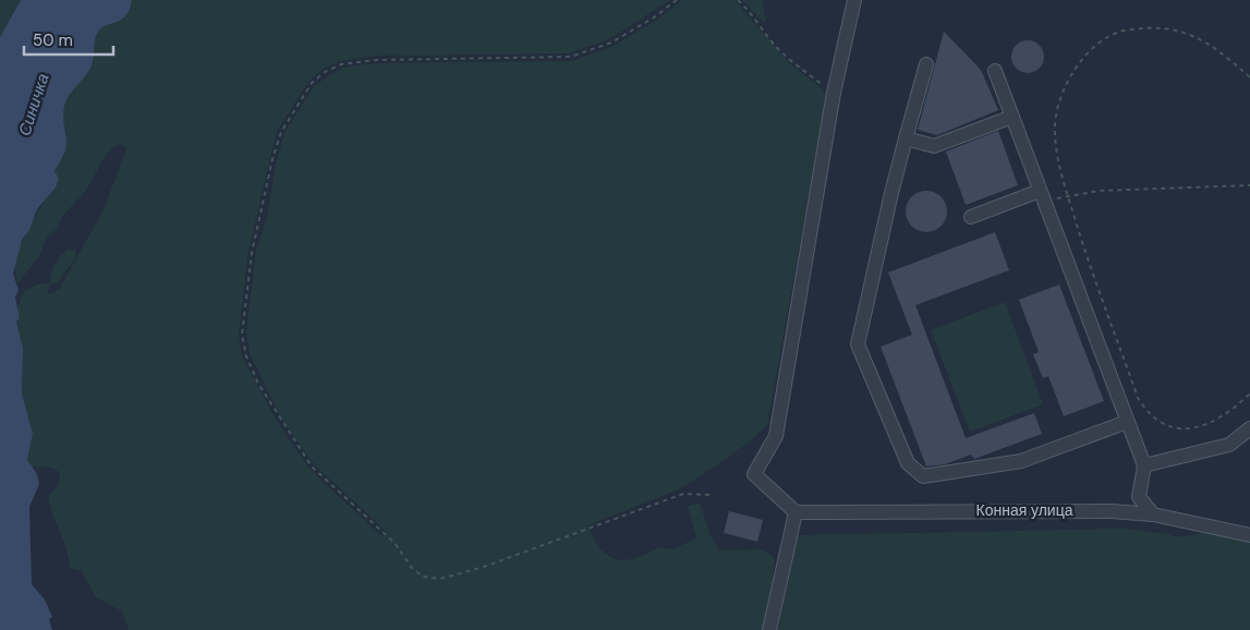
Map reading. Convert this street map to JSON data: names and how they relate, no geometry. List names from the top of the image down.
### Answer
{
  "streets": {
    "street": ["Конная улица"]
  },
  "water": ["Синичка"],
  "scale_bar": "50 m"
}
